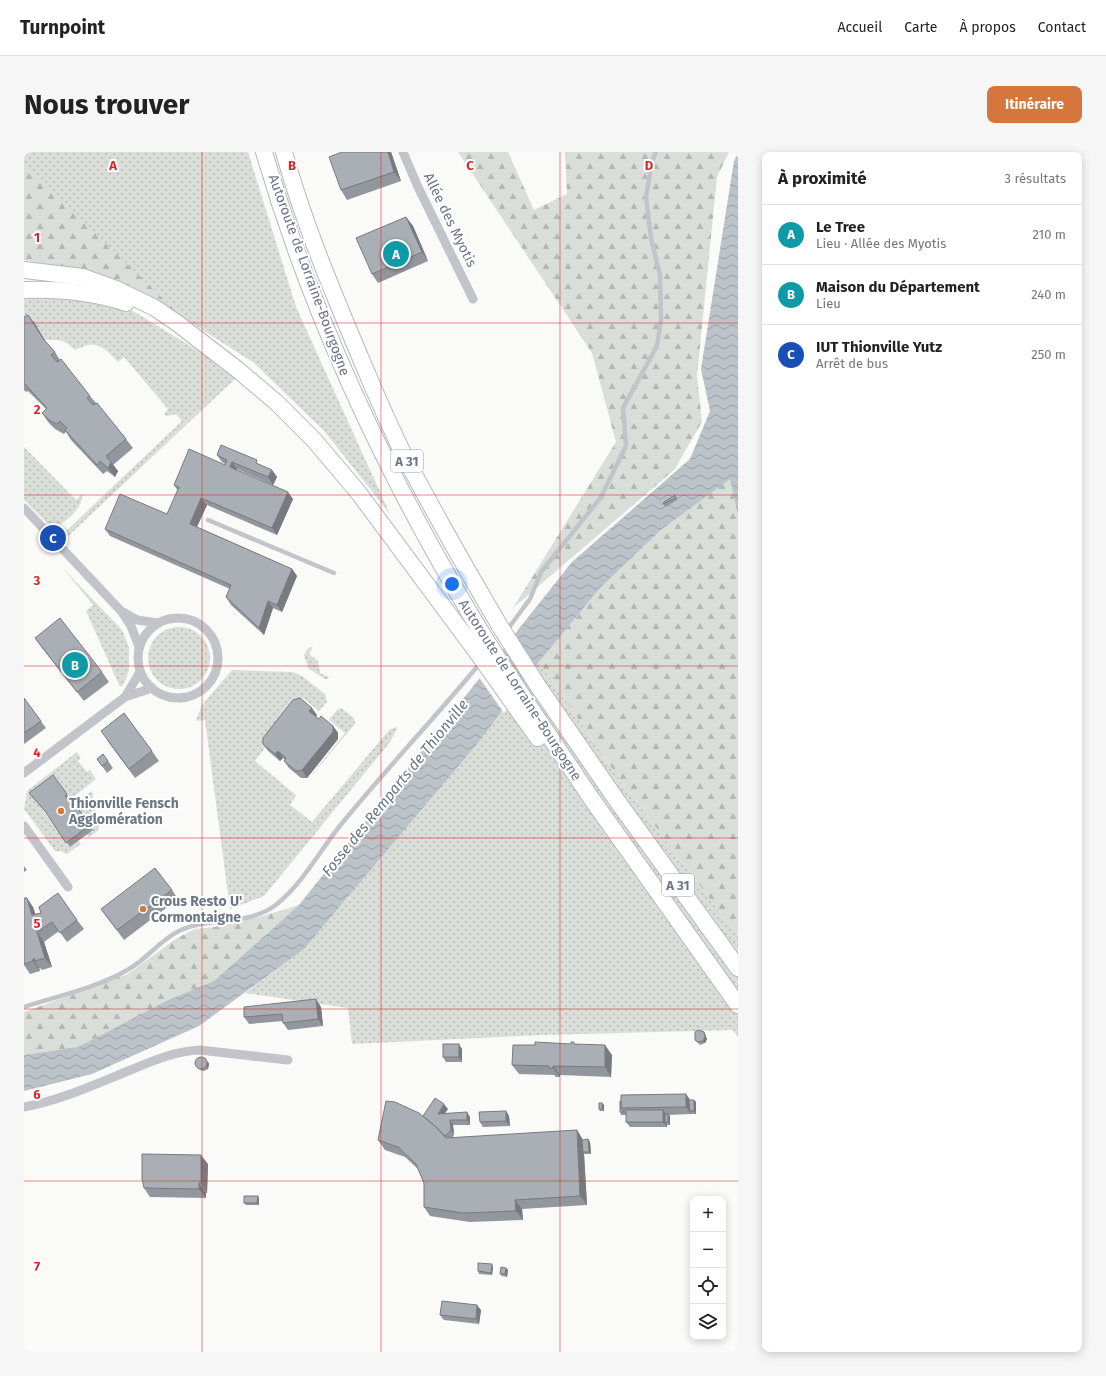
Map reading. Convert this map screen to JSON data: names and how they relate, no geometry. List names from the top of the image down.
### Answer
{
  "streets": {
    "highway": ["Autoroute de Lorraine-Bourgogne", "A 31"],
    "street": ["Allée des Myotis"]
  },
  "crossings": [
    ["Autoroute de Lorraine-Bourgogne", "A 31"]
  ],
  "water": ["Fosse des Remparts de Thionville"],
  "places": ["Thionville Fensch Agglomération", "Crous Resto U' Cormontaigne"],
  "page": {
    "header": "Turnpoint",
    "nav": [
      "Accueil",
      "Carte",
      "À propos",
      "Contact"
    ],
    "buttons": "Itinéraire",
    "title": "Nous trouver",
    "heading": ["À proximité", "3 résultats"],
    "list": [
      {
        "mark": "A",
        "name": "Le Tree",
        "note": "Lieu · Allée des Myotis",
        "value": "210 m"
      },
      {
        "mark": "B",
        "name": "Maison du Département",
        "note": "Lieu",
        "value": "240 m"
      },
      {
        "mark": "C",
        "name": "IUT Thionville Yutz",
        "note": "Arrêt de bus",
        "value": "250 m"
      }
    ],
    "pins": ["A", "C", "B"],
    "map_buttons": ["+", "−"]
  },
  "grid": {
    "columns": [
      "A",
      "B",
      "C",
      "D"
    ],
    "rows": [
      "1",
      "2",
      "3",
      "4",
      "5",
      "6",
      "7"
    ]
  }
}
